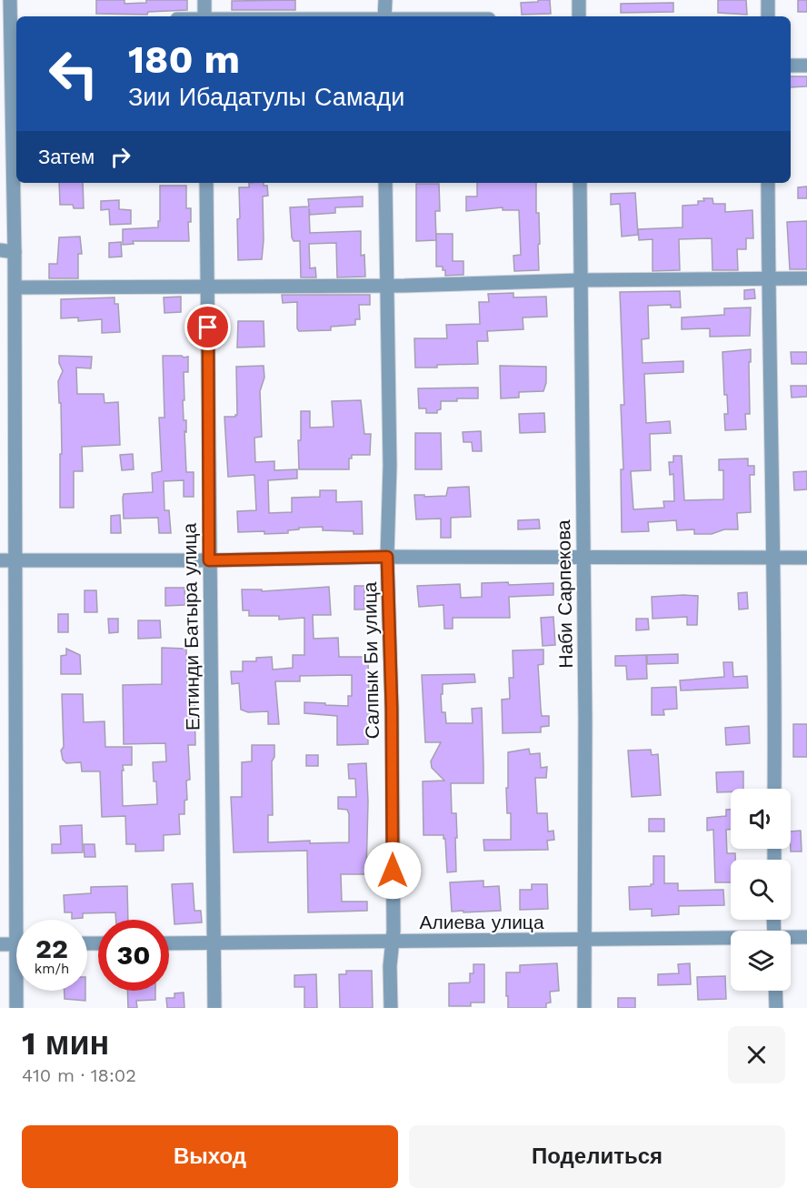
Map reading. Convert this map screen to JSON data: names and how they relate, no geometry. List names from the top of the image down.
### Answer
{
  "streets": {
    "street": [
      "Наби Сарпекова",
      "Елтинди Батыра улица",
      "Салпык Би улица",
      "Алиева улица"
    ]
  },
  "crossings": [
    ["Наби Сарпекова", "Алиева улица"],
    ["Елтинди Батыра улица", "Алиева улица"],
    ["Салпык Би улица", "Алиева улица"]
  ],
  "page": {
    "turn": ["180 m", "Зии Ибадатулы Самади"],
    "then": "Затем",
    "speed": "22 km/h",
    "limit": "30",
    "heading": ["1 мин", "410 m · 18:02"],
    "buttons": ["Выход", "Поделиться"]
  }
}
